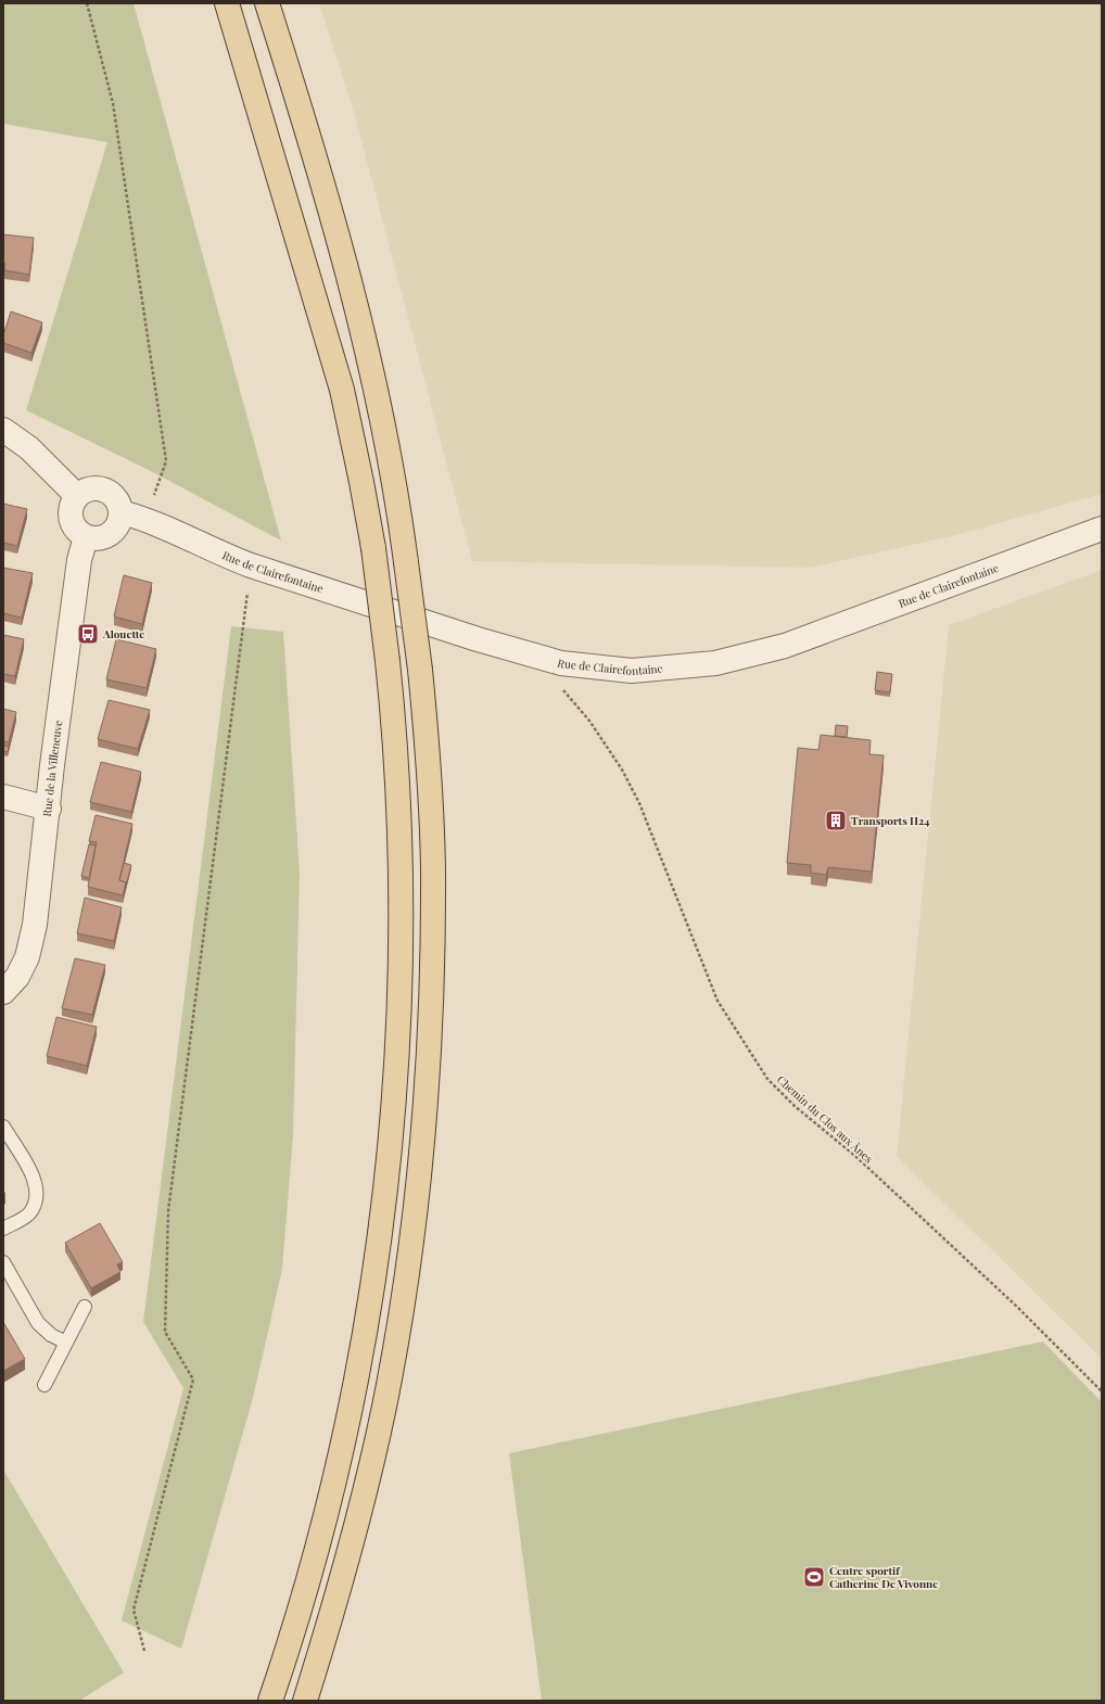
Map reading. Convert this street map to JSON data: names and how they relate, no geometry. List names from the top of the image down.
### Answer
{
  "streets": {
    "street": ["Rue de Clairefontaine", "Rue de la Villeneuve"],
    "path": ["Chemin du Clos aux Ânes"]
  },
  "crossings": [
    ["Rue de Clairefontaine", "Rue de la Villeneuve"]
  ],
  "places": {
    "bus stop": ["Alouette"],
    "building": ["Transports H24"],
    "sports": ["Centre sportif Catherine De Vivonne"]
  }
}
